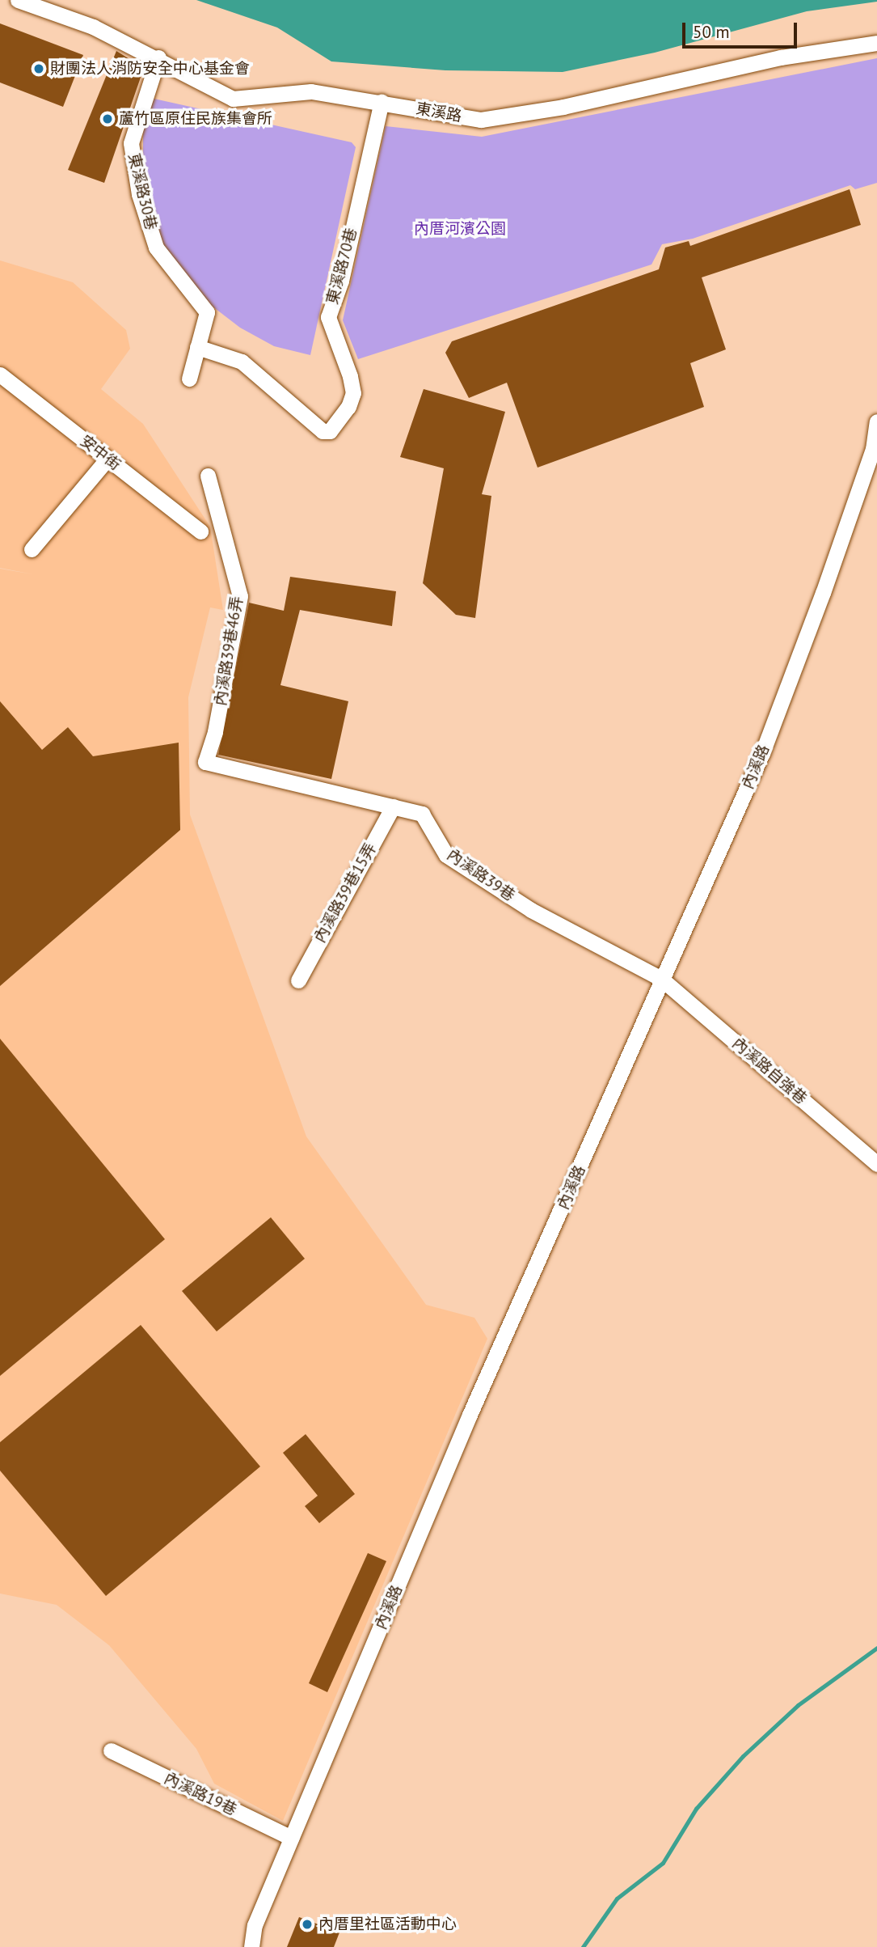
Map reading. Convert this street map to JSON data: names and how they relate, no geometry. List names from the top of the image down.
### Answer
{
  "streets": {
    "street": [
      "東溪路",
      "東溪路30巷",
      "東溪路70巷",
      "安中街",
      "內溪路39巷46弄",
      "內溪路",
      "內溪路39巷",
      "內溪路39巷15弄",
      "內溪路自強巷",
      "內溪路19巷"
    ]
  },
  "crossings": [
    ["東溪路", "東溪路30巷"],
    ["東溪路", "東溪路70巷"],
    ["東溪路30巷", "東溪路70巷"],
    ["內溪路39巷46弄", "內溪路39巷"],
    ["內溪路", "內溪路39巷"],
    ["內溪路", "內溪路自強巷"],
    ["內溪路", "內溪路19巷"],
    ["內溪路39巷", "內溪路39巷15弄"],
    ["內溪路39巷", "內溪路自強巷"]
  ],
  "parks": ["內厝河濱公園"],
  "places": ["財團法人消防安全中心基金會", "蘆竹區原住民族集會所", "內厝里社區活動中心"],
  "scale_bar": "50 m"
}
